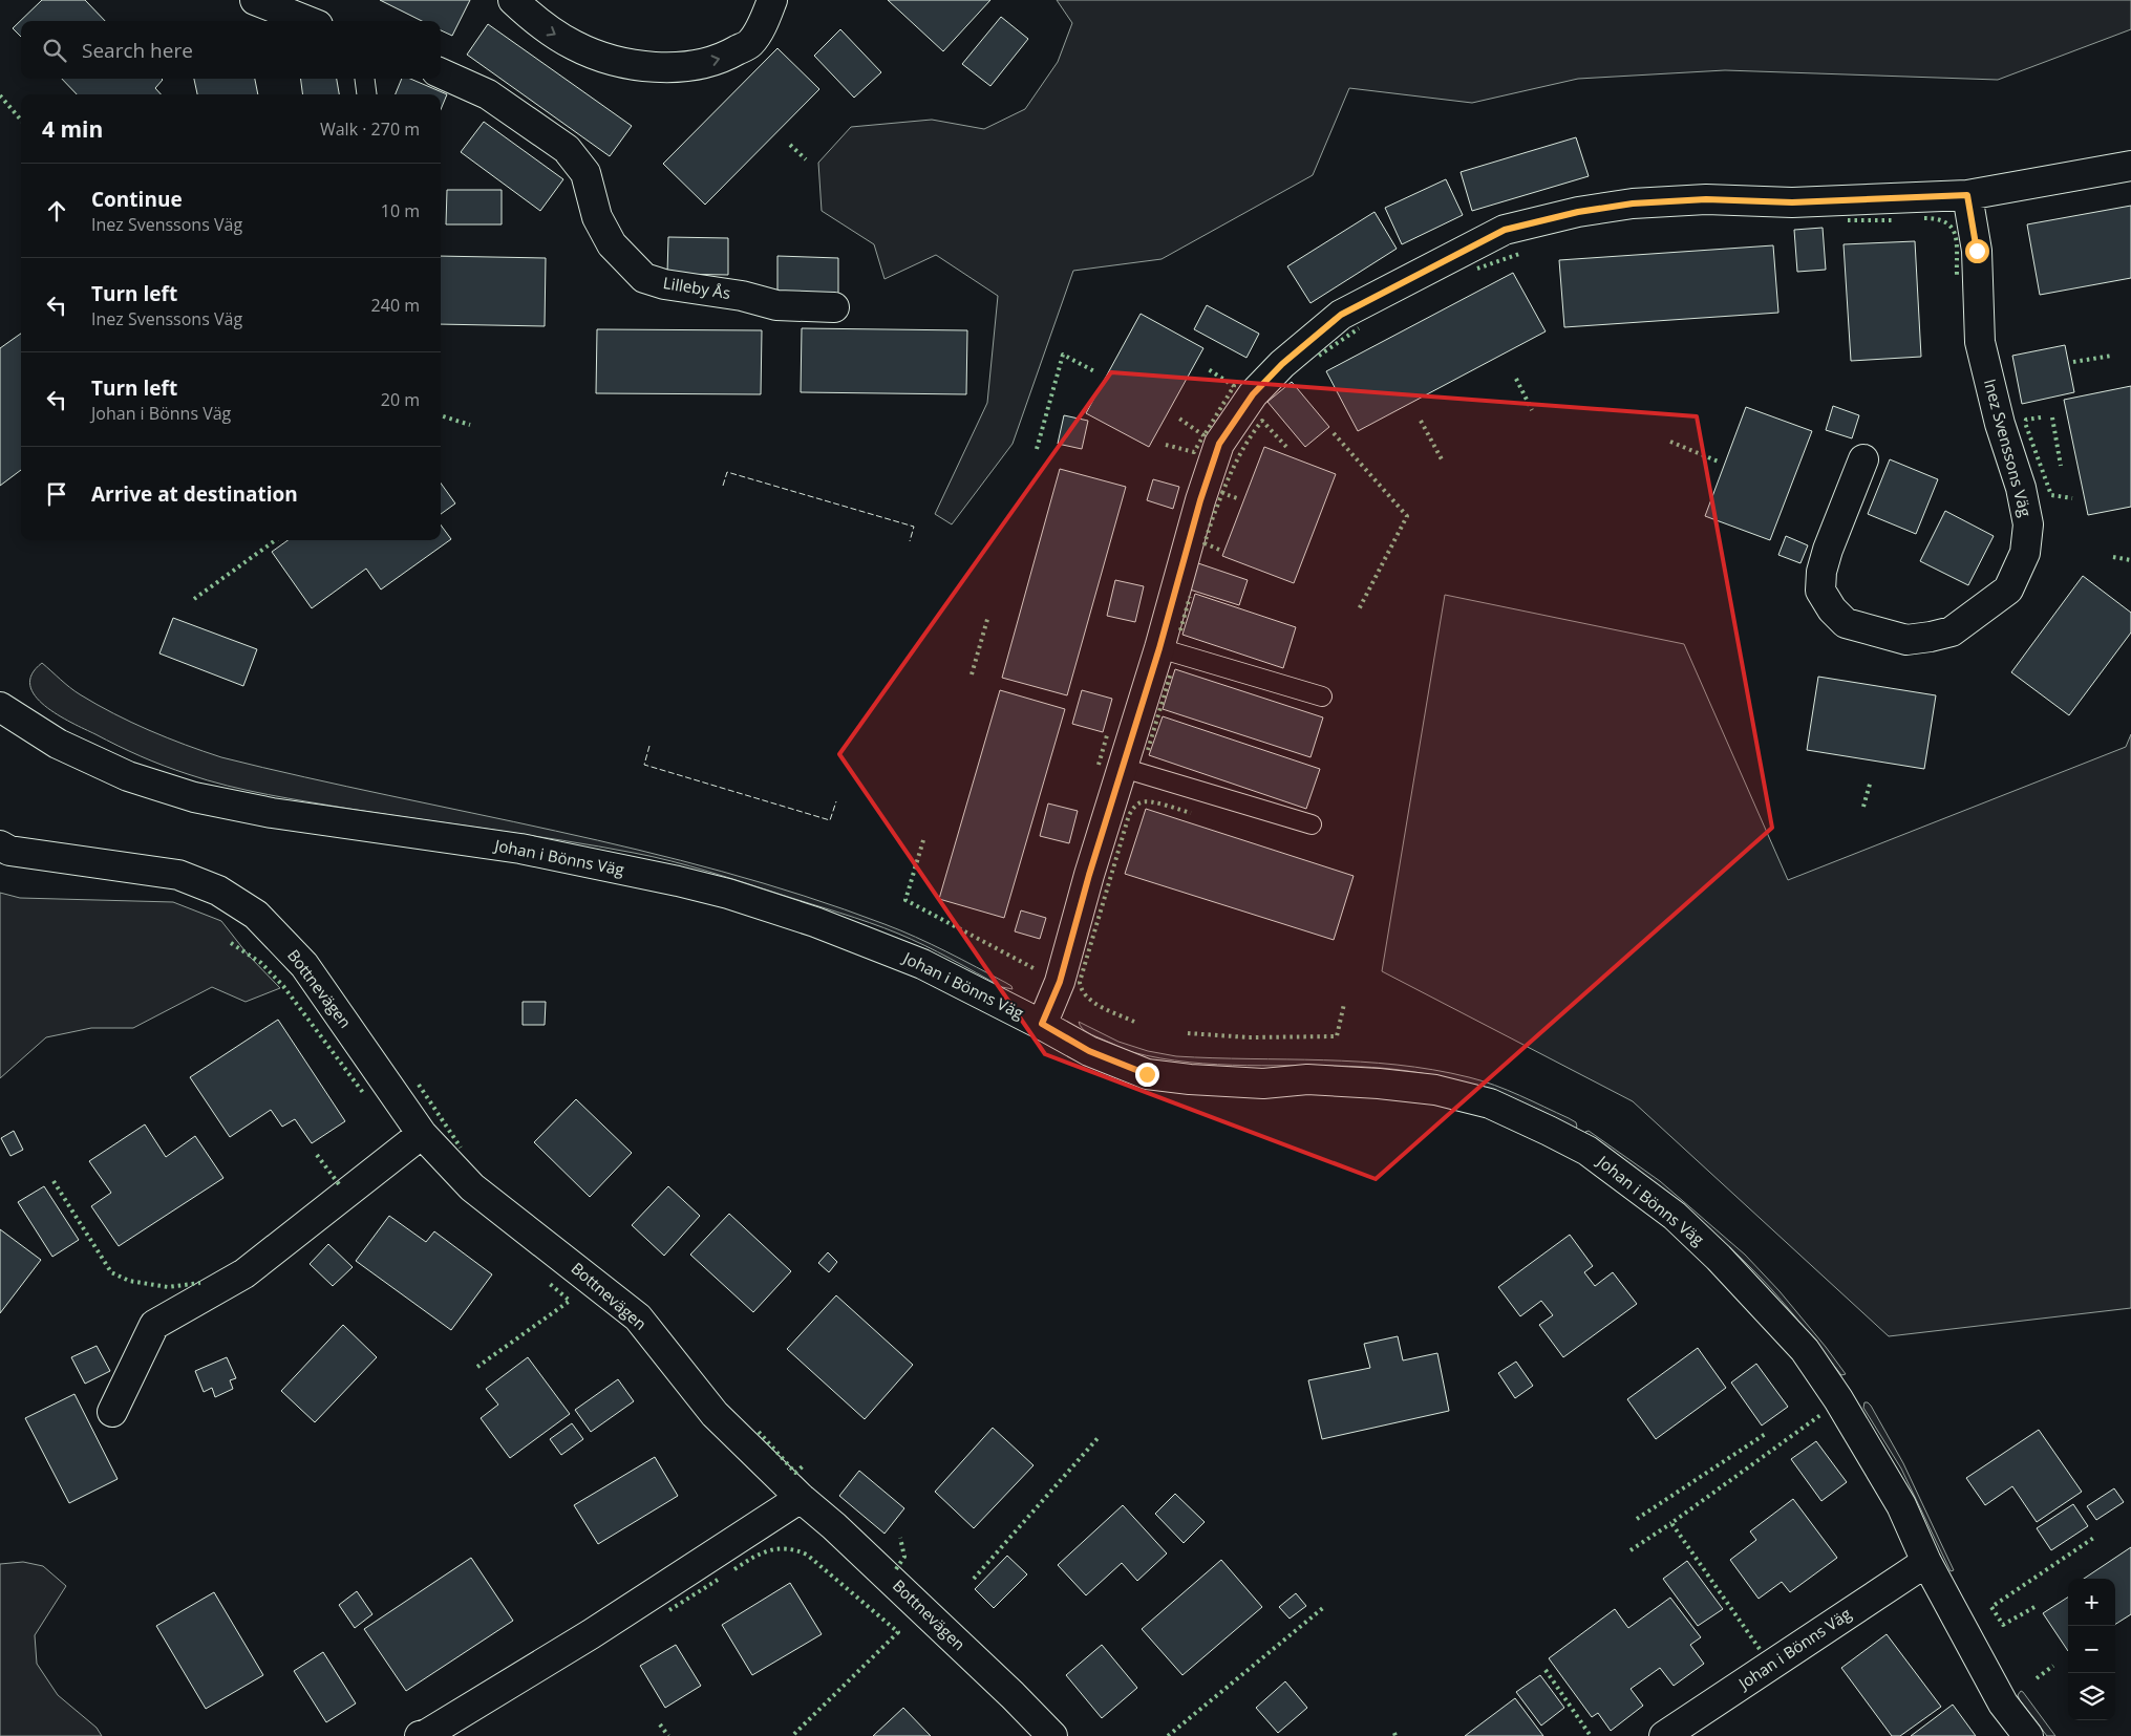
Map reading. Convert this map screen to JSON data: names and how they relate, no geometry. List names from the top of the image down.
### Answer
{
  "streets": {
    "street": [
      "Lilleby Ås",
      "Inez Svenssons Väg",
      "Johan i Bönns Väg",
      "Bottnevägen"
    ]
  },
  "page": {
    "search": "Search here",
    "heading": ["4 min", "Walk · 270 m"],
    "list": [
      ["Continue", "Inez Svenssons Väg", "10 m"],
      ["Turn left", "Inez Svenssons Väg", "240 m"],
      ["Turn left", "Johan i Bönns Väg", "20 m"],
      "Arrive at destination"
    ],
    "map_buttons": ["+", "−"]
  }
}
